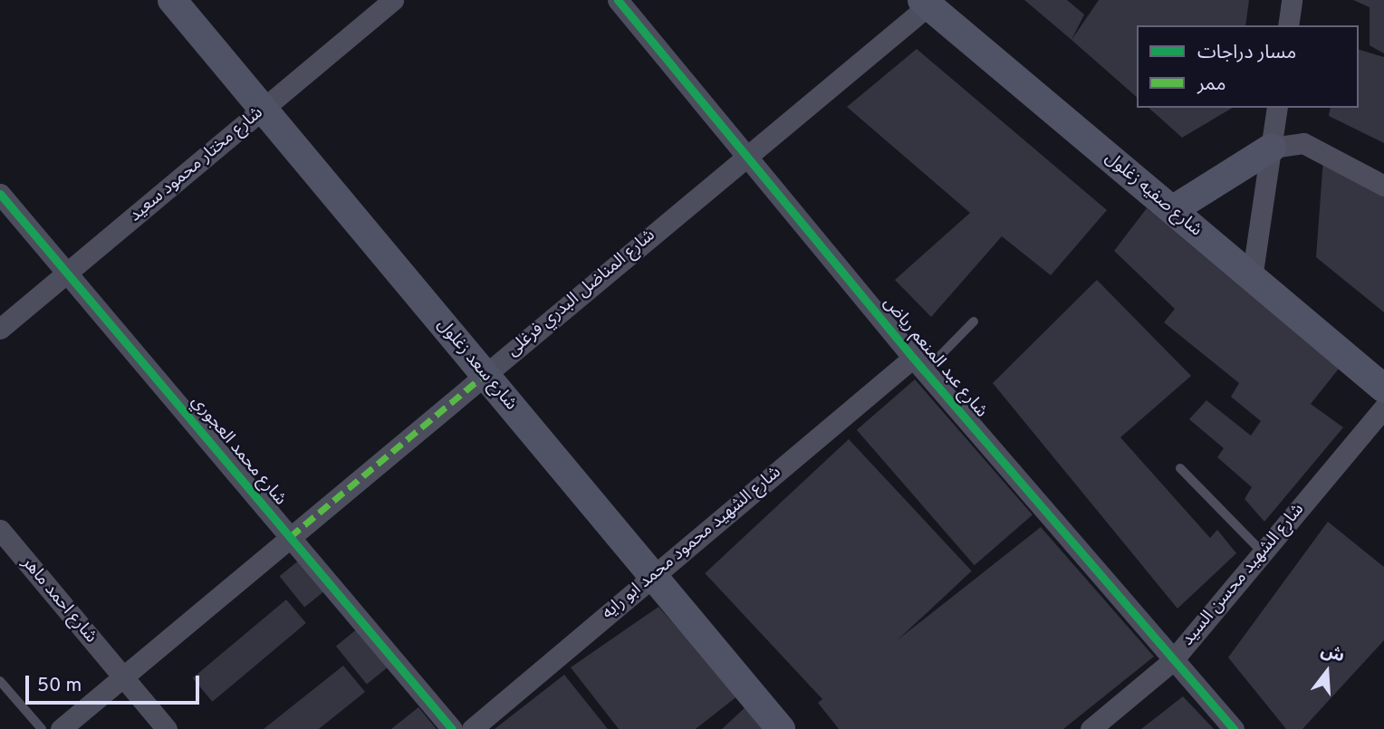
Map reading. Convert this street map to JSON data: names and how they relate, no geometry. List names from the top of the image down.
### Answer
{
  "streets": {
    "main road": ["شارع صفيه زغلول", "شارع سعد زغلول"],
    "street": [
      "شارع مختار محمود سعيد",
      "شارع المناضل البدري فرغلى",
      "شارع عبد المنعم رياض",
      "شارع محمد العجوري",
      "شارع الشهيد محمود محمد ابو رايه",
      "شارع الشهيد محسن السيد",
      "شارع احمد ماهر"
    ]
  },
  "crossings": [
    ["شارع مختار محمود سعيد", "شارع سعد زغلول"],
    ["شارع مختار محمود سعيد", "شارع محمد العجوري"],
    ["شارع صفيه زغلول", "شارع المناضل البدري فرغلى"],
    ["شارع المناضل البدري فرغلى", "شارع عبد المنعم رياض"],
    ["شارع المناضل البدري فرغلى", "شارع سعد زغلول"],
    ["شارع المناضل البدري فرغلى", "شارع محمد العجوري"],
    ["شارع المناضل البدري فرغلى", "شارع احمد ماهر"],
    ["شارع عبد المنعم رياض", "شارع الشهيد محمود محمد ابو رايه"],
    ["شارع عبد المنعم رياض", "شارع الشهيد محسن السيد"],
    ["شارع سعد زغلول", "شارع الشهيد محمود محمد ابو رايه"]
  ],
  "legend": ["مسار دراجات", "ممر"],
  "scale_bar": "50 m",
  "north": "top"
}
